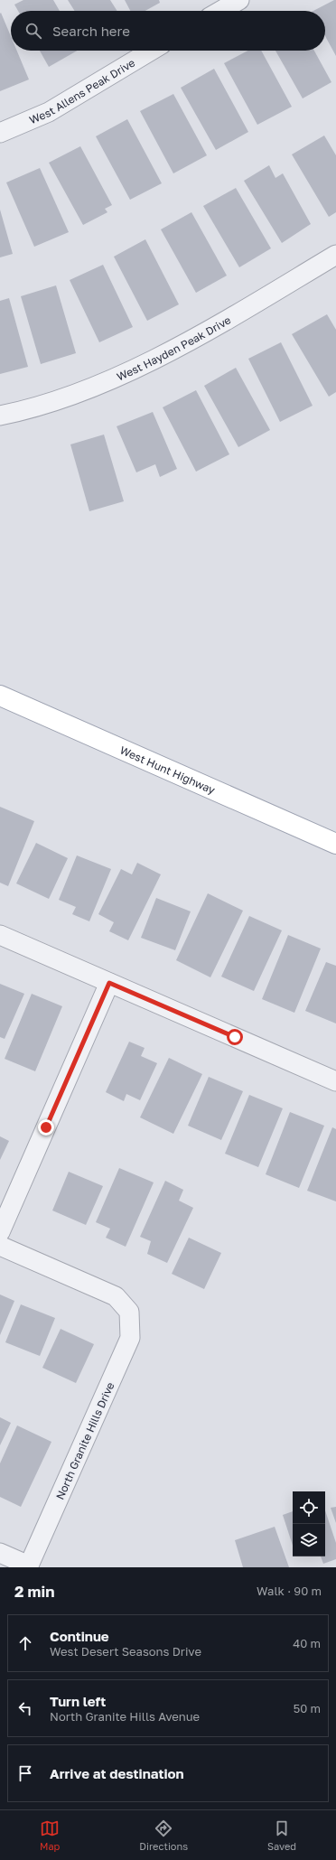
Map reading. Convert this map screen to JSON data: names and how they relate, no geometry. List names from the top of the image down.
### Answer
{
  "streets": {
    "main road": ["West Hunt Highway"],
    "street": ["West Allens Peak Drive", "West Hayden Peak Drive", "North Granite Hills Drive"]
  },
  "page": {
    "search": "Search here",
    "heading": ["2 min", "Walk · 90 m"],
    "list": [
      ["Continue", "West Desert Seasons Drive", "40 m"],
      ["Turn left", "North Granite Hills Avenue", "50 m"],
      "Arrive at destination"
    ],
    "nav": ["Map", "Directions", "Saved"]
  }
}
